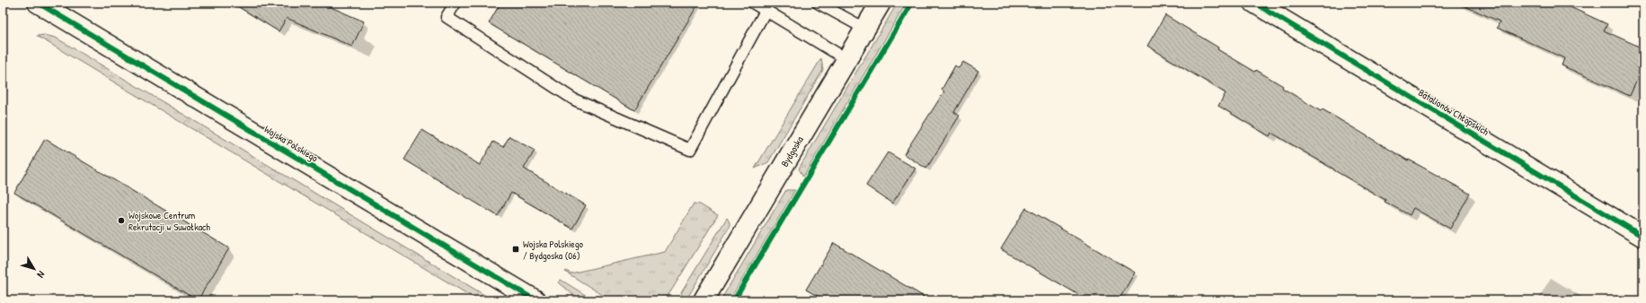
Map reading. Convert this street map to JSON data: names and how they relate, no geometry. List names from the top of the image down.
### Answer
{
  "streets": {
    "street": ["Batalionów Chłopskich", "Wojska Polskiego", "Bydgoska"]
  },
  "places": {
    "other": ["Wojskowe Centrum Rekrutacji w Suwałkach"],
    "transit": ["Wojska Polskiego / Bydgoska (06)"]
  },
  "north": "bottom right"
}
